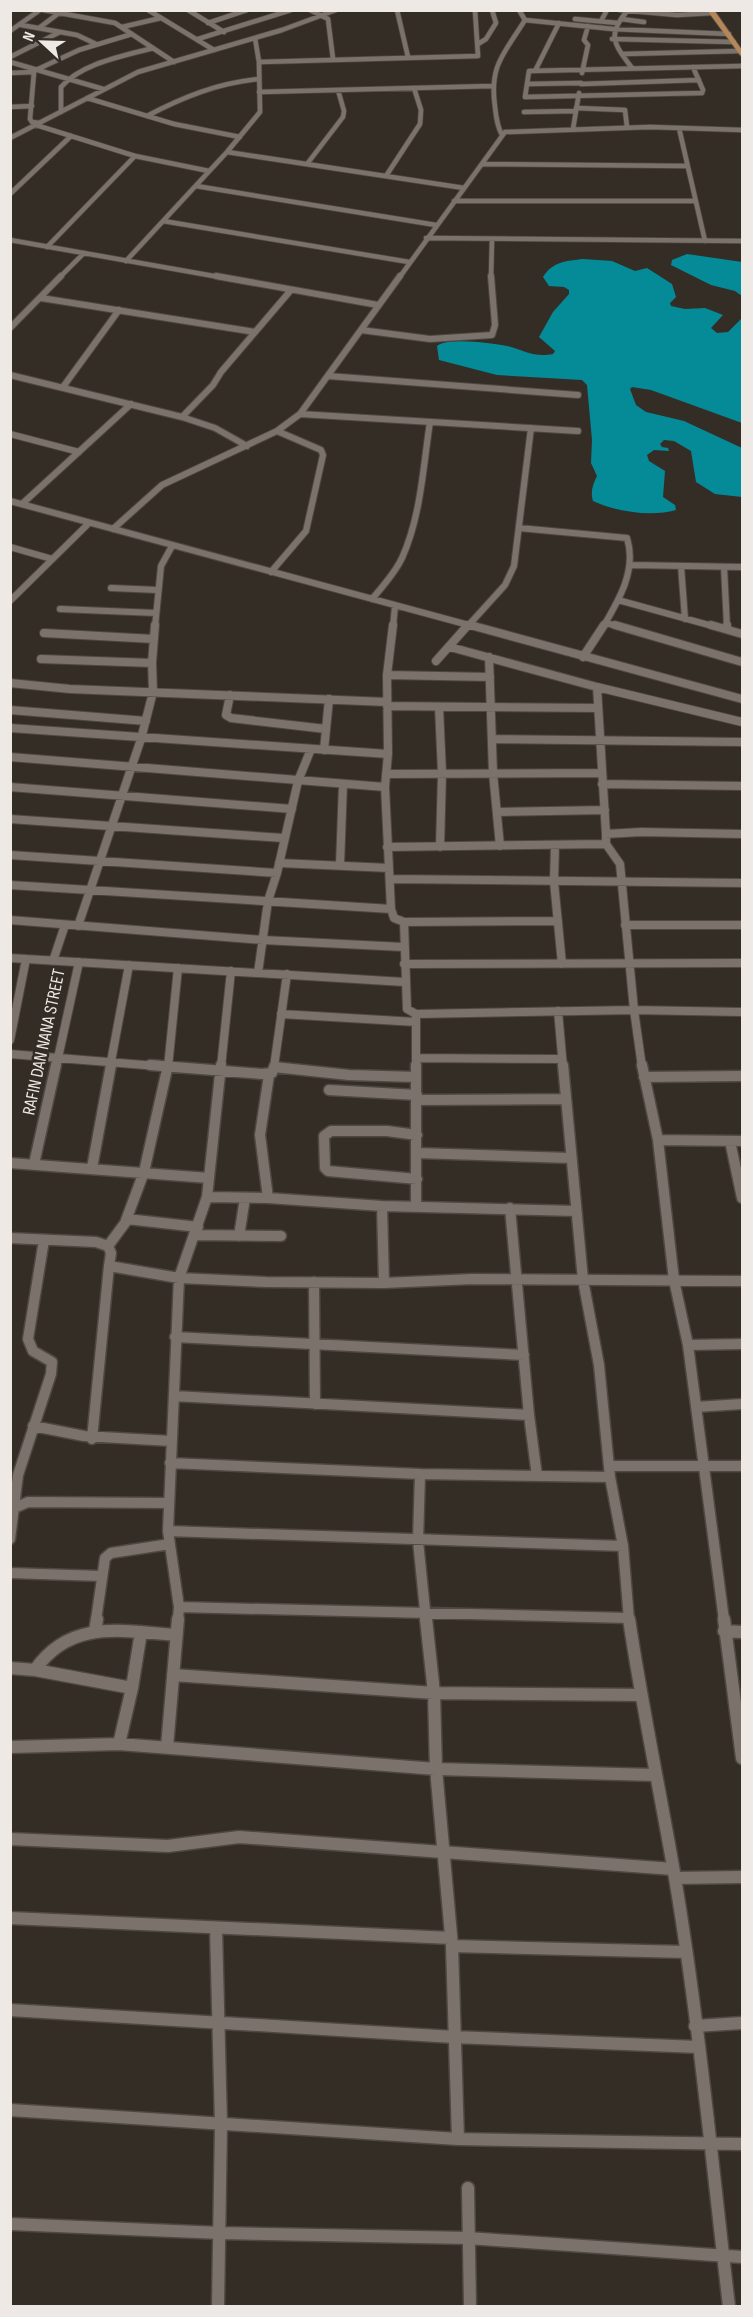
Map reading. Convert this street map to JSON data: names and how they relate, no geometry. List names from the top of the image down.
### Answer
{
  "streets": {
    "street": ["RAFIN DAN NANA STREET"]
  },
  "north": "left"
}
